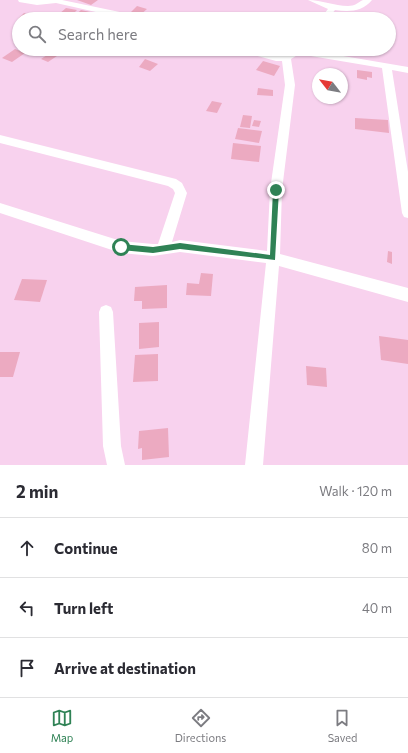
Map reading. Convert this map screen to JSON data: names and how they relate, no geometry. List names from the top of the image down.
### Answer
{
  "north": "top left",
  "page": {
    "search": "Search here",
    "heading": ["2 min", "Walk · 120 m"],
    "list": [
      ["Continue", "80 m"],
      ["Turn left", "40 m"],
      "Arrive at destination"
    ],
    "nav": ["Map", "Directions", "Saved"]
  }
}
